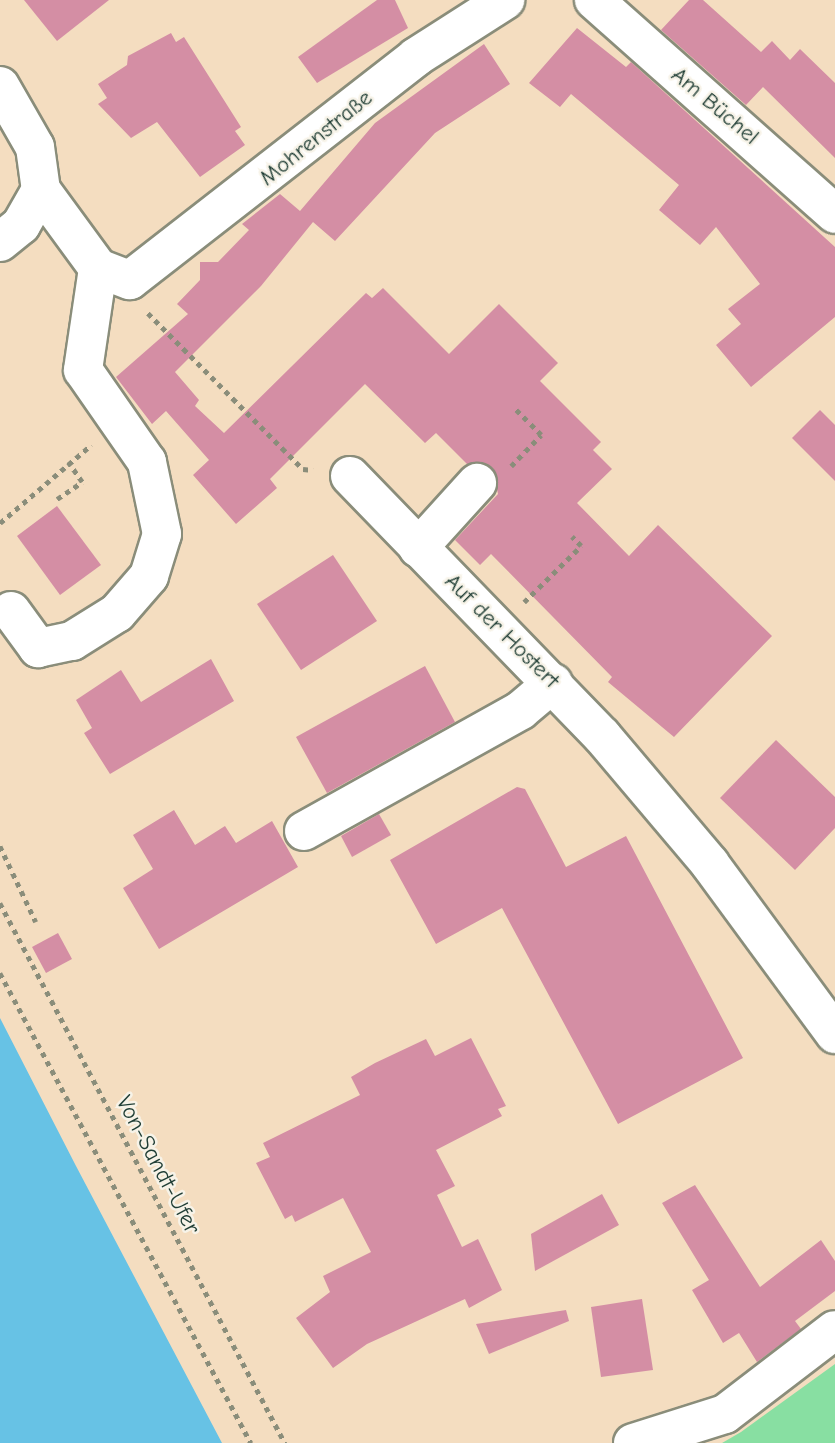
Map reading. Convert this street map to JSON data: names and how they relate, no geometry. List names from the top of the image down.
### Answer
{
  "streets": {
    "street": ["Am Büchel", "Mohrenstraße", "Auf der Hostert"],
    "path": ["Von-Sandt-Ufer"]
  }
}
